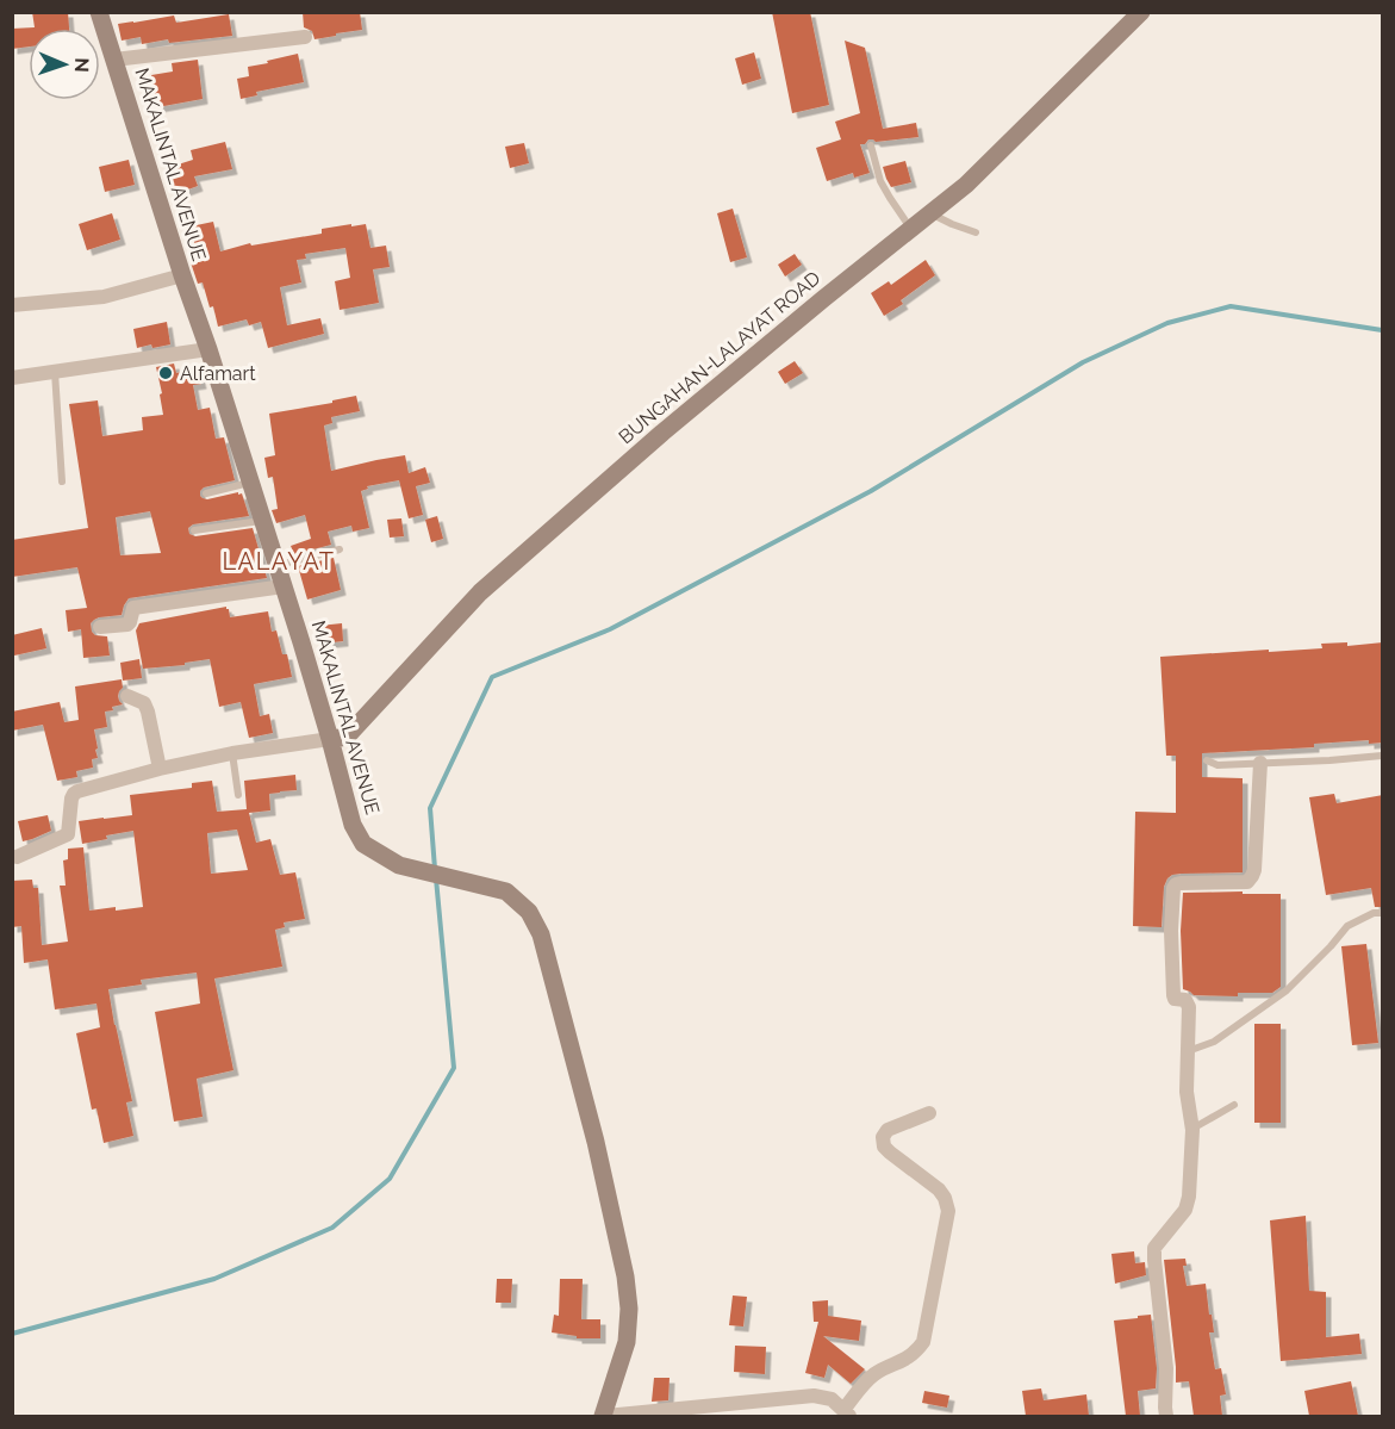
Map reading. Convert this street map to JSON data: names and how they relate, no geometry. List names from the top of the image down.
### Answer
{
  "streets": {
    "main road": ["MAKALINTAL AVENUE", "BUNGAHAN-LALAYAT ROAD"]
  },
  "crossings": [
    ["MAKALINTAL AVENUE", "BUNGAHAN-LALAYAT ROAD"]
  ],
  "districts": ["LALAYAT"],
  "places": ["Alfamart"],
  "north": "right"
}
